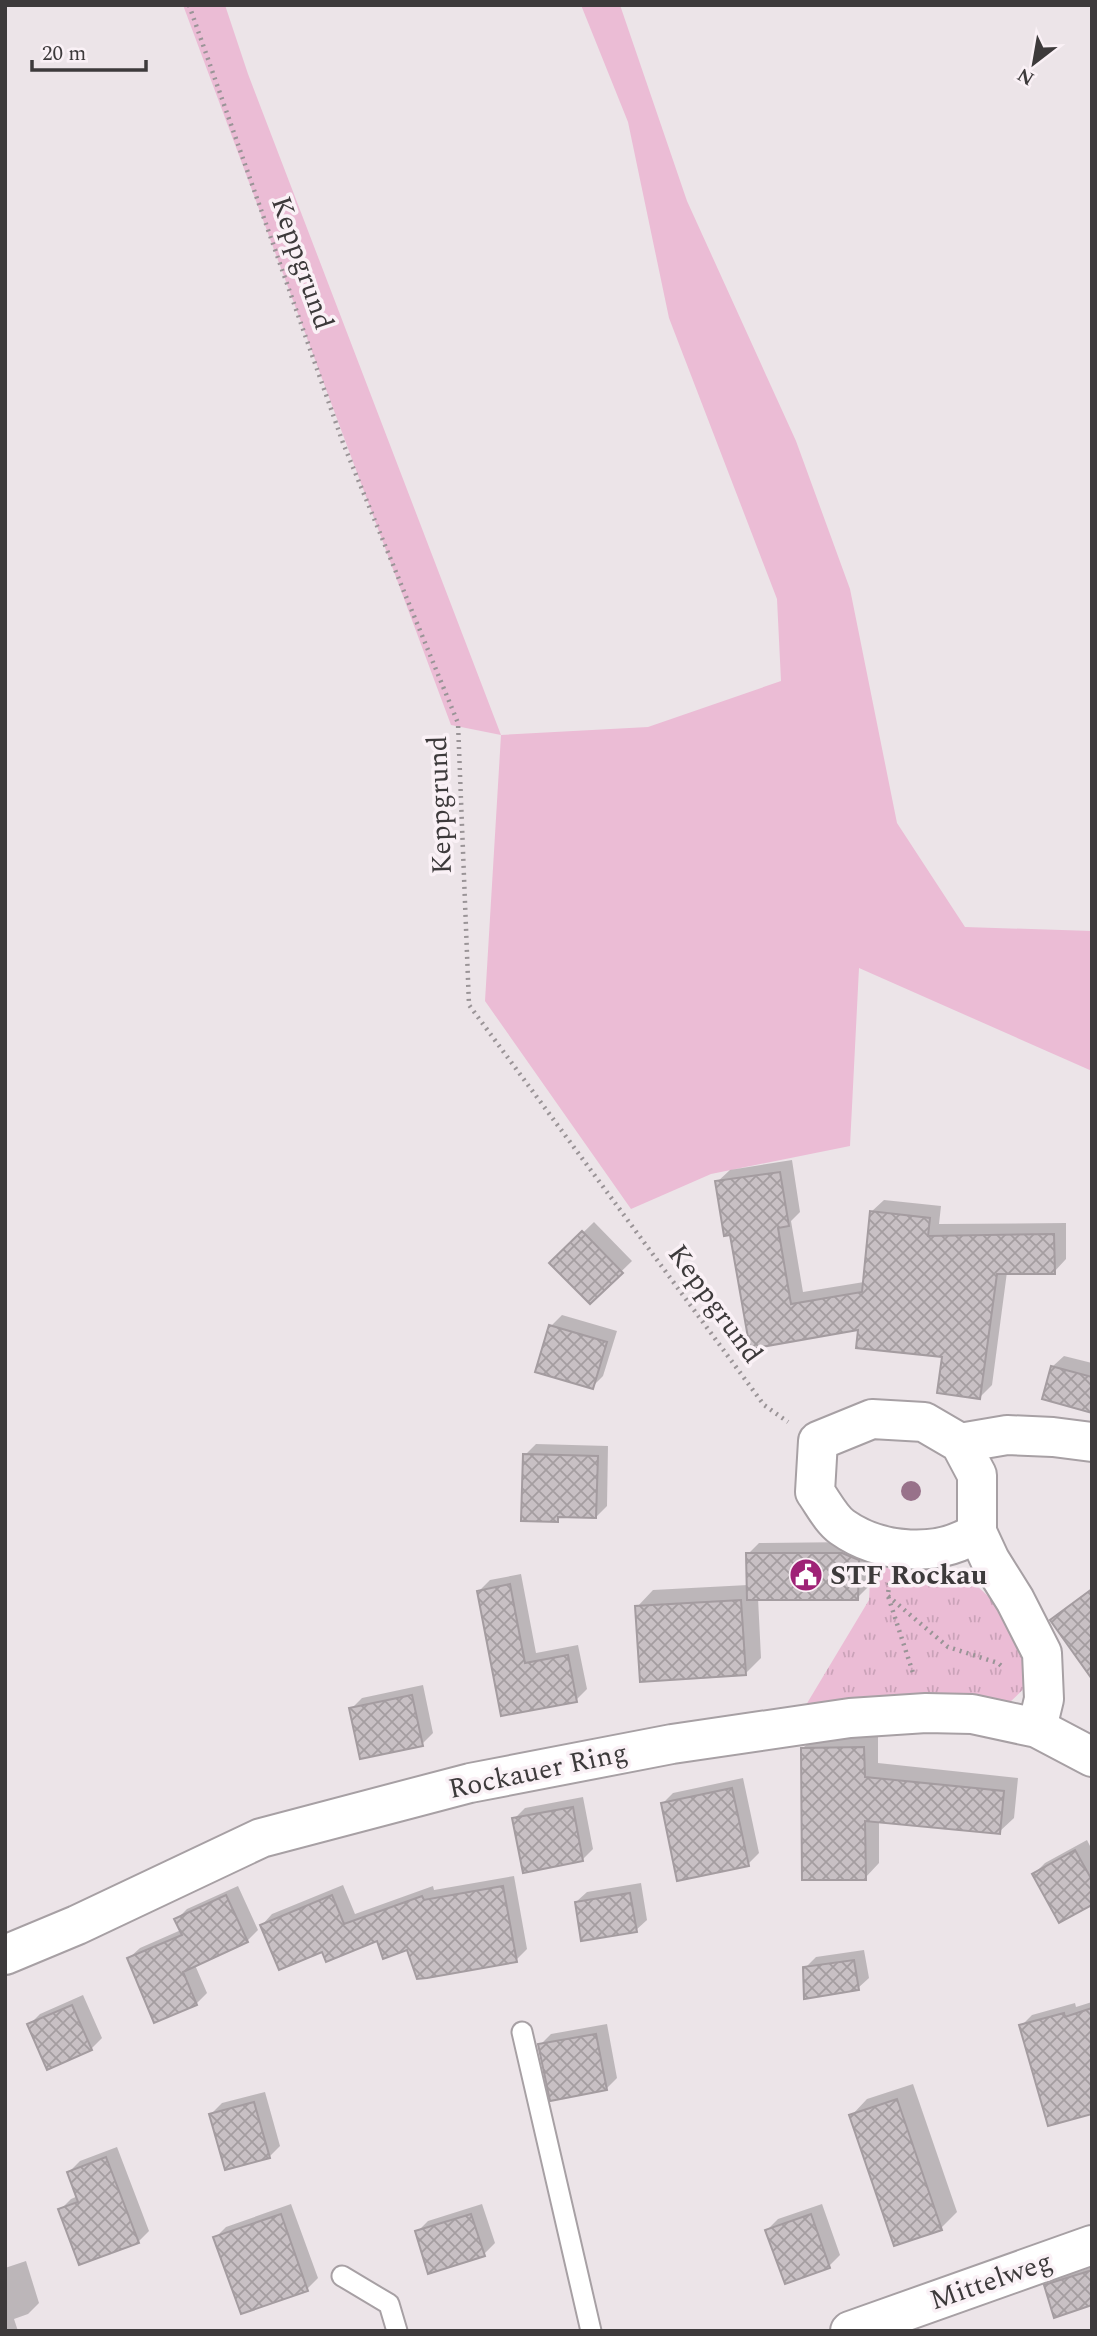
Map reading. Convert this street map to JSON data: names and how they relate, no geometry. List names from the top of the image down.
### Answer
{
  "streets": {
    "street": ["Rockauer Ring", "Mittelweg"],
    "path": ["Keppgrund"]
  },
  "places": {
    "public building": ["STF Rockau"]
  },
  "scale_bar": "20 m",
  "north": "bottom left"
}
